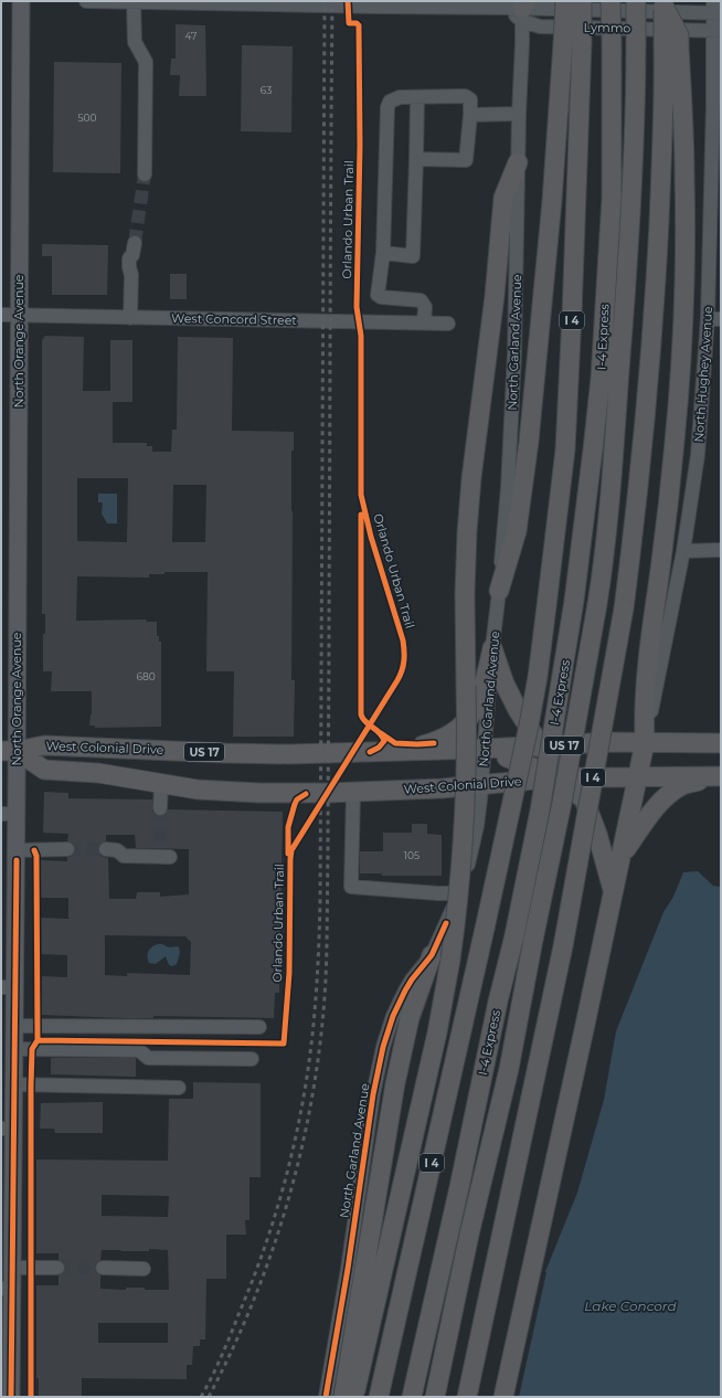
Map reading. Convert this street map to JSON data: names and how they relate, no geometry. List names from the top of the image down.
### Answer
{
  "streets": {
    "highway": [
      "I 4",
      "I-4 Express",
      "US 17",
      "West Colonial Drive"
    ],
    "main road": ["North Orange Avenue"],
    "street": [
      "Lymmo",
      "West Concord Street",
      "North Garland Avenue",
      "North Hughey Avenue"
    ],
    "cycle path": ["Orlando Urban Trail"]
  },
  "crossings": [
    ["Lymmo", "North Garland Avenue"],
    ["Lymmo", "North Hughey Avenue"],
    ["West Concord Street", "North Orange Avenue"],
    ["North Orange Avenue", "West Colonial Drive"],
    ["North Garland Avenue", "West Colonial Drive"],
    ["North Hughey Avenue", "West Colonial Drive"]
  ],
  "water": ["Lake Concord"],
  "house_numbers": [
    "47",
    "63",
    "500",
    "680",
    "105"
  ]
}
